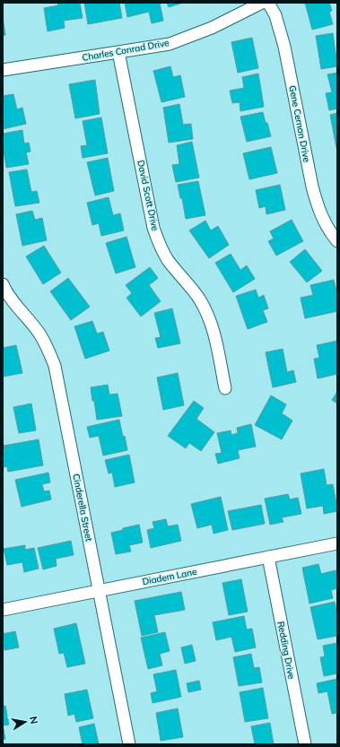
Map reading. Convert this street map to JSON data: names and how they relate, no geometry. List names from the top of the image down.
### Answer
{
  "streets": {
    "street": [
      "Charles Conrad Drive",
      "Gene Cernan Drive",
      "David Scott Drive",
      "Cinderella Street",
      "Diadem Lane",
      "Redding Drive"
    ]
  },
  "crossings": [
    ["Charles Conrad Drive", "David Scott Drive"],
    ["Cinderella Street", "Diadem Lane"],
    ["Diadem Lane", "Redding Drive"]
  ],
  "north": "right"
}
